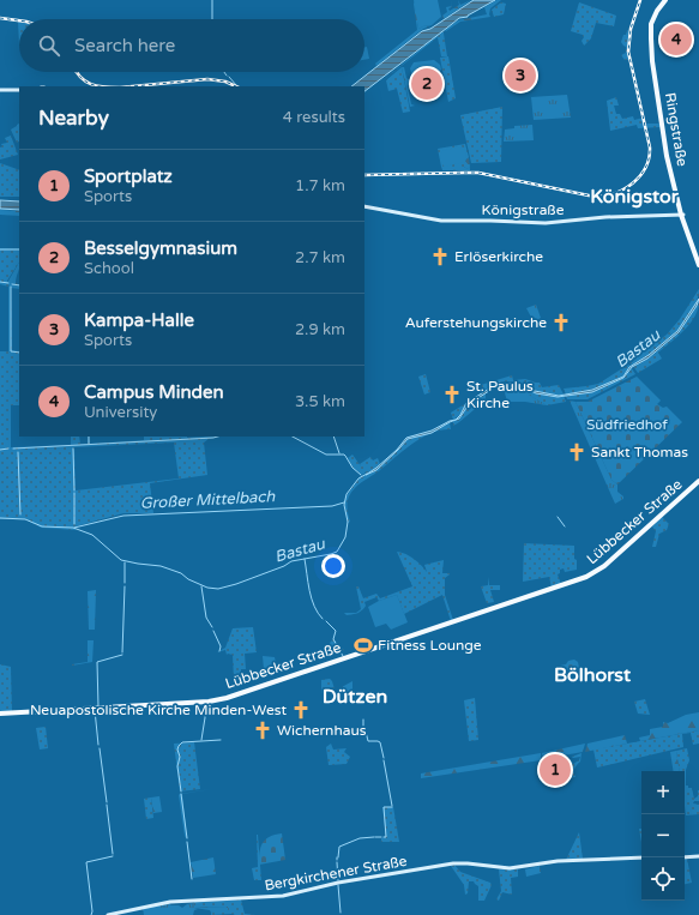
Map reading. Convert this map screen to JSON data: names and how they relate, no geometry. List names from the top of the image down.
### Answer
{
  "streets": {
    "main road": [
      "Ringstraße",
      "Königstraße",
      "Lübbecker Straße",
      "Bergkirchener Straße"
    ]
  },
  "crossings": [
    ["Ringstraße", "Königstraße"]
  ],
  "districts": ["Königstor", "Bölhorst", "Dützen"],
  "water": ["Bastau", "Großer Mittelbach"],
  "parks": ["Südfriedhof"],
  "places": {
    "church": [
      "Erlöserkirche",
      "Auferstehungskirche",
      "St. Paulus Kirche",
      "Sankt Thomas",
      "Neuapostolische Kirche Minden-West",
      "Wichernhaus"
    ],
    "sports": ["Fitness Lounge"]
  },
  "page": {
    "search": "Search here",
    "pins": [
      "4",
      "3",
      "2",
      "1"
    ],
    "heading": ["Nearby", "4 results"],
    "list": [
      {
        "mark": "1",
        "name": "Sportplatz",
        "note": "Sports",
        "value": "1.7 km"
      },
      {
        "mark": "2",
        "name": "Besselgymnasium",
        "note": "School",
        "value": "2.7 km"
      },
      {
        "mark": "3",
        "name": "Kampa-Halle",
        "note": "Sports",
        "value": "2.9 km"
      },
      {
        "mark": "4",
        "name": "Campus Minden",
        "note": "University",
        "value": "3.5 km"
      }
    ],
    "map_buttons": ["+", "−"]
  }
}
